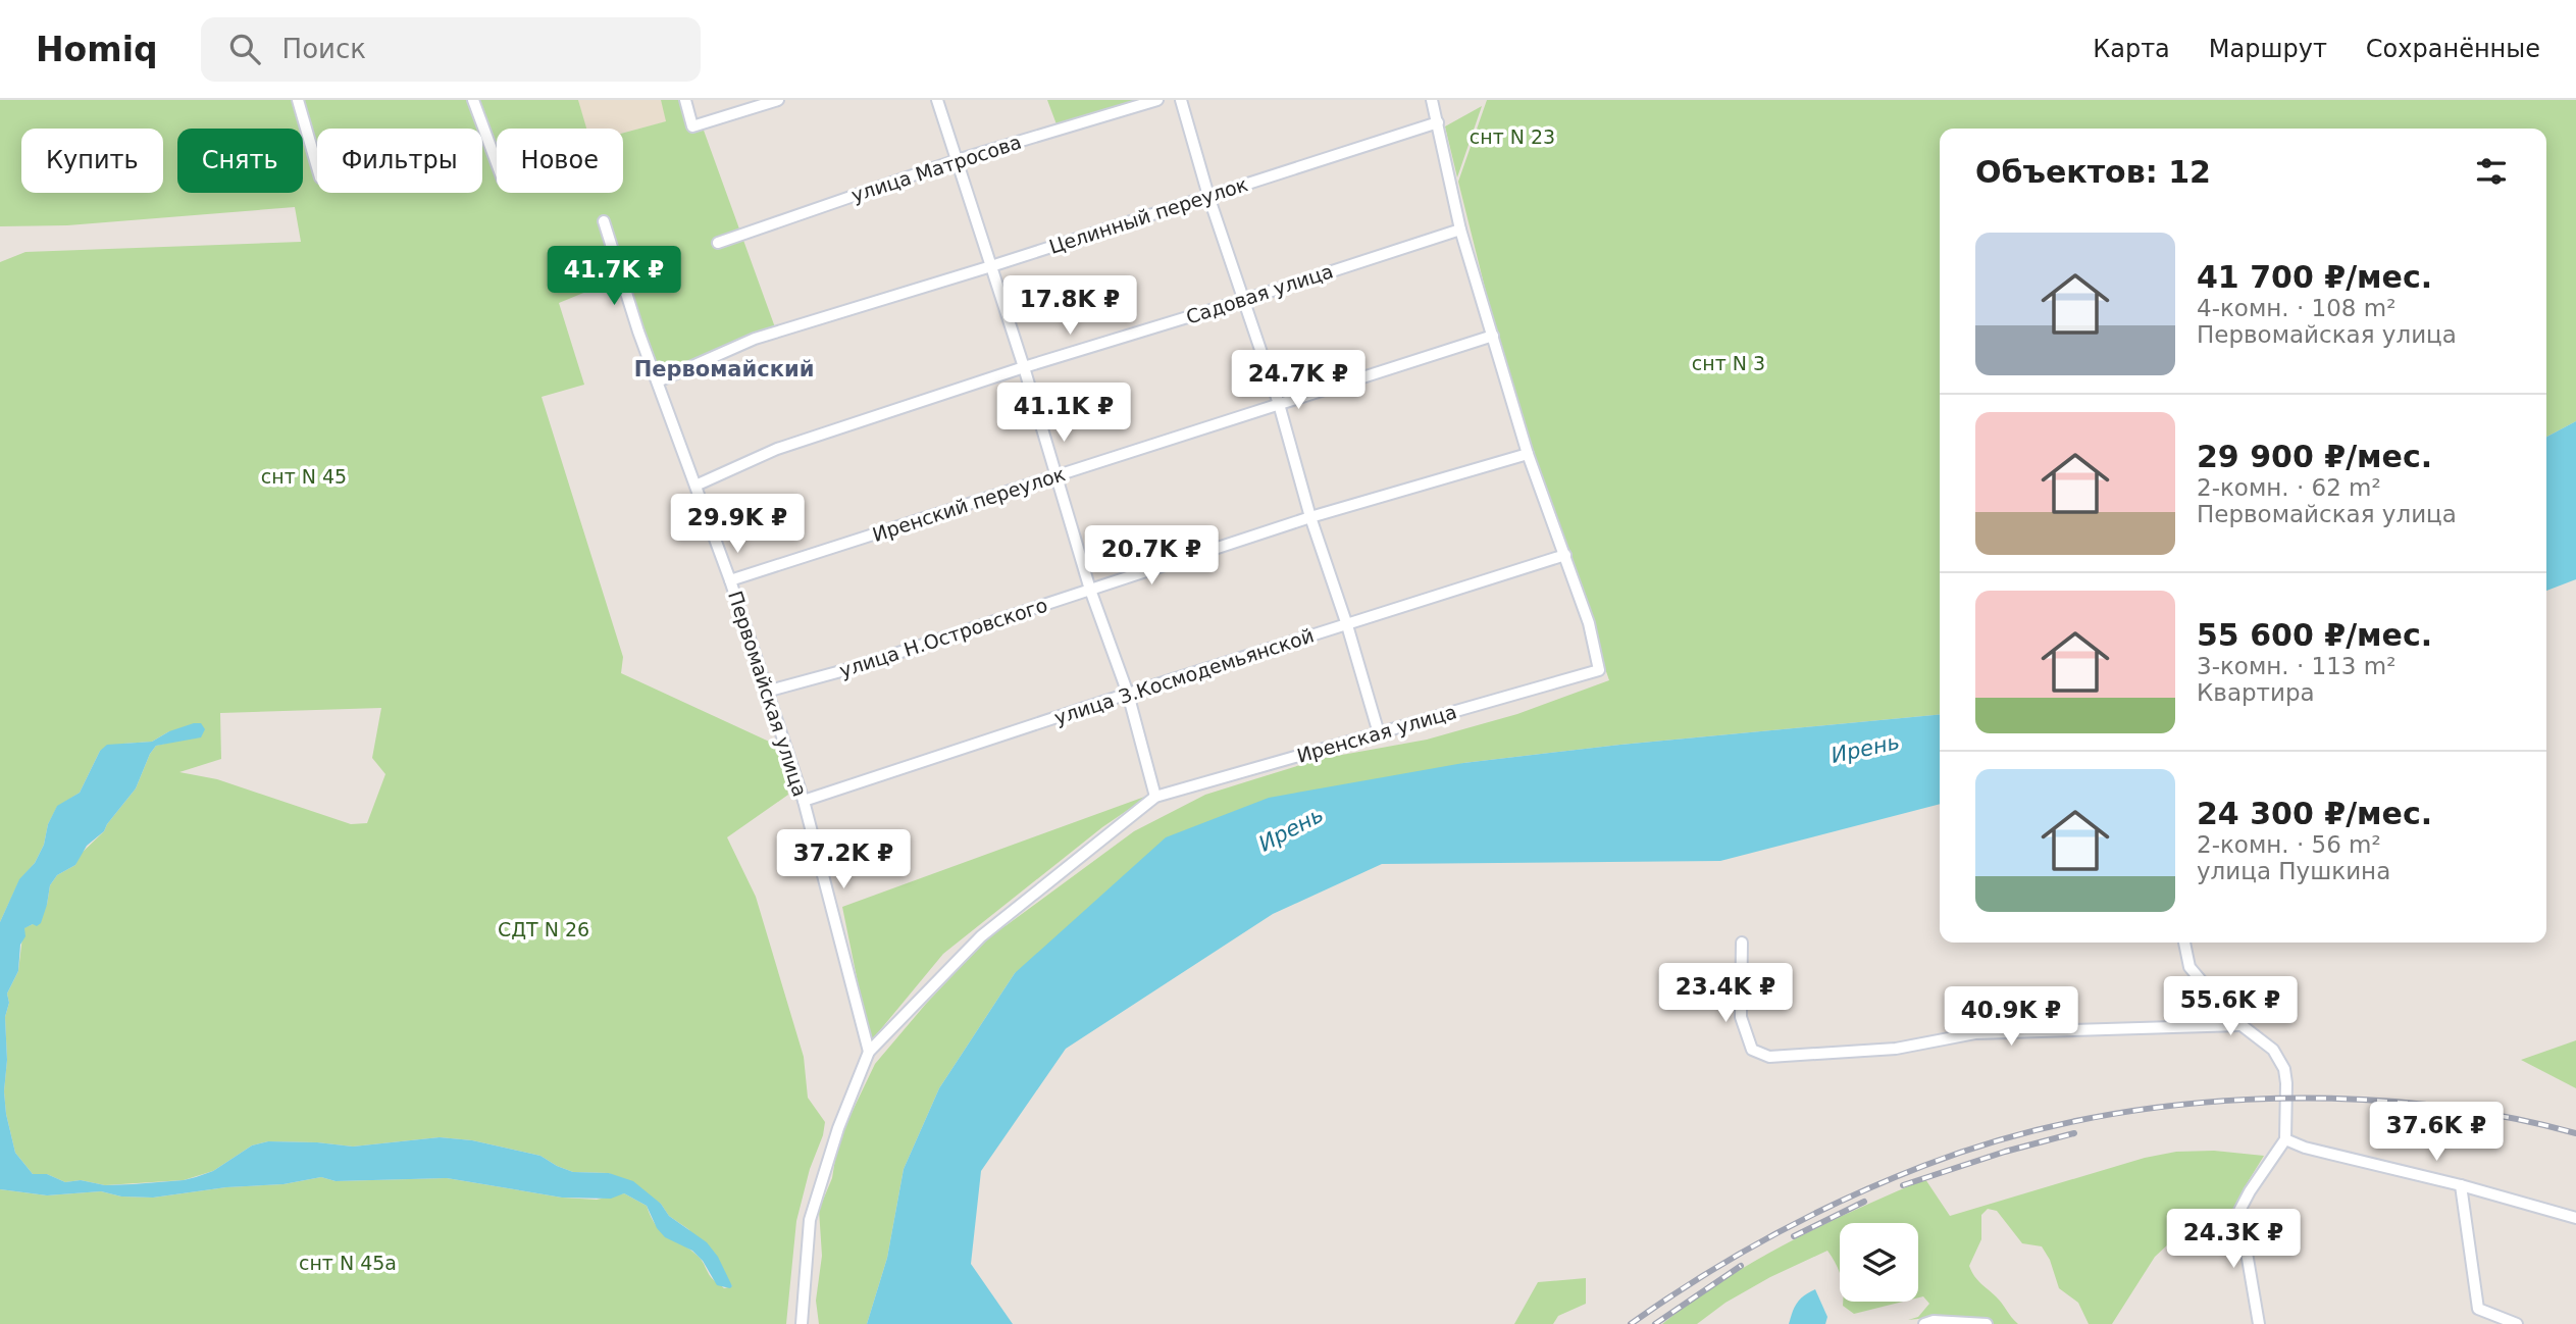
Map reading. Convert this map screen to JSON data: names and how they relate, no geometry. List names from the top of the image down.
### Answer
{
  "streets": {
    "street": [
      "улица Матросова",
      "Целинный переулок",
      "Садовая улица",
      "Иренский переулок",
      "улица Н.Островского",
      "улица З.Космодемьянской",
      "Первомайская улица",
      "Иренская улица"
    ]
  },
  "crossings": [
    ["Целинный переулок", "Первомайская улица"],
    ["Садовая улица", "Первомайская улица"],
    ["Иренский переулок", "Первомайская улица"],
    ["улица Н.Островского", "Первомайская улица"],
    ["улица З.Космодемьянской", "Первомайская улица"],
    ["улица З.Космодемьянской", "Иренская улица"]
  ],
  "districts": ["Первомайский"],
  "water": ["Ирень"],
  "parks": [
    "снт N 23",
    "снт N 3",
    "снт N 45",
    "СДТ N 26",
    "снт N 45а"
  ],
  "page": {
    "header": "Homiq",
    "search": "Поиск",
    "nav": ["Карта", "Маршрут", "Сохранённые"],
    "chip": [
      "Купить",
      "Снять",
      "Фильтры",
      "Новое"
    ],
    "heading": "Объектов: 12",
    "list": [
      {
        "name": "41 700 ₽/мес.",
        "note": "4-комн. · 108 m² · Первомайская улица"
      },
      {
        "name": "29 900 ₽/мес.",
        "note": "2-комн. · 62 m² · Первомайская улица"
      },
      {
        "name": "55 600 ₽/мес.",
        "note": "3-комн. · 113 m² · Квартира"
      },
      {
        "name": "24 300 ₽/мес.",
        "note": "2-комн. · 56 m² · улица Пушкина"
      }
    ],
    "price": [
      "41.7K ₽",
      "17.8K ₽",
      "24.7K ₽",
      "41.1K ₽",
      "29.9K ₽",
      "20.7K ₽",
      "37.2K ₽",
      "23.4K ₽",
      "55.6K ₽",
      "40.9K ₽",
      "37.6K ₽",
      "24.3K ₽"
    ]
  }
}
